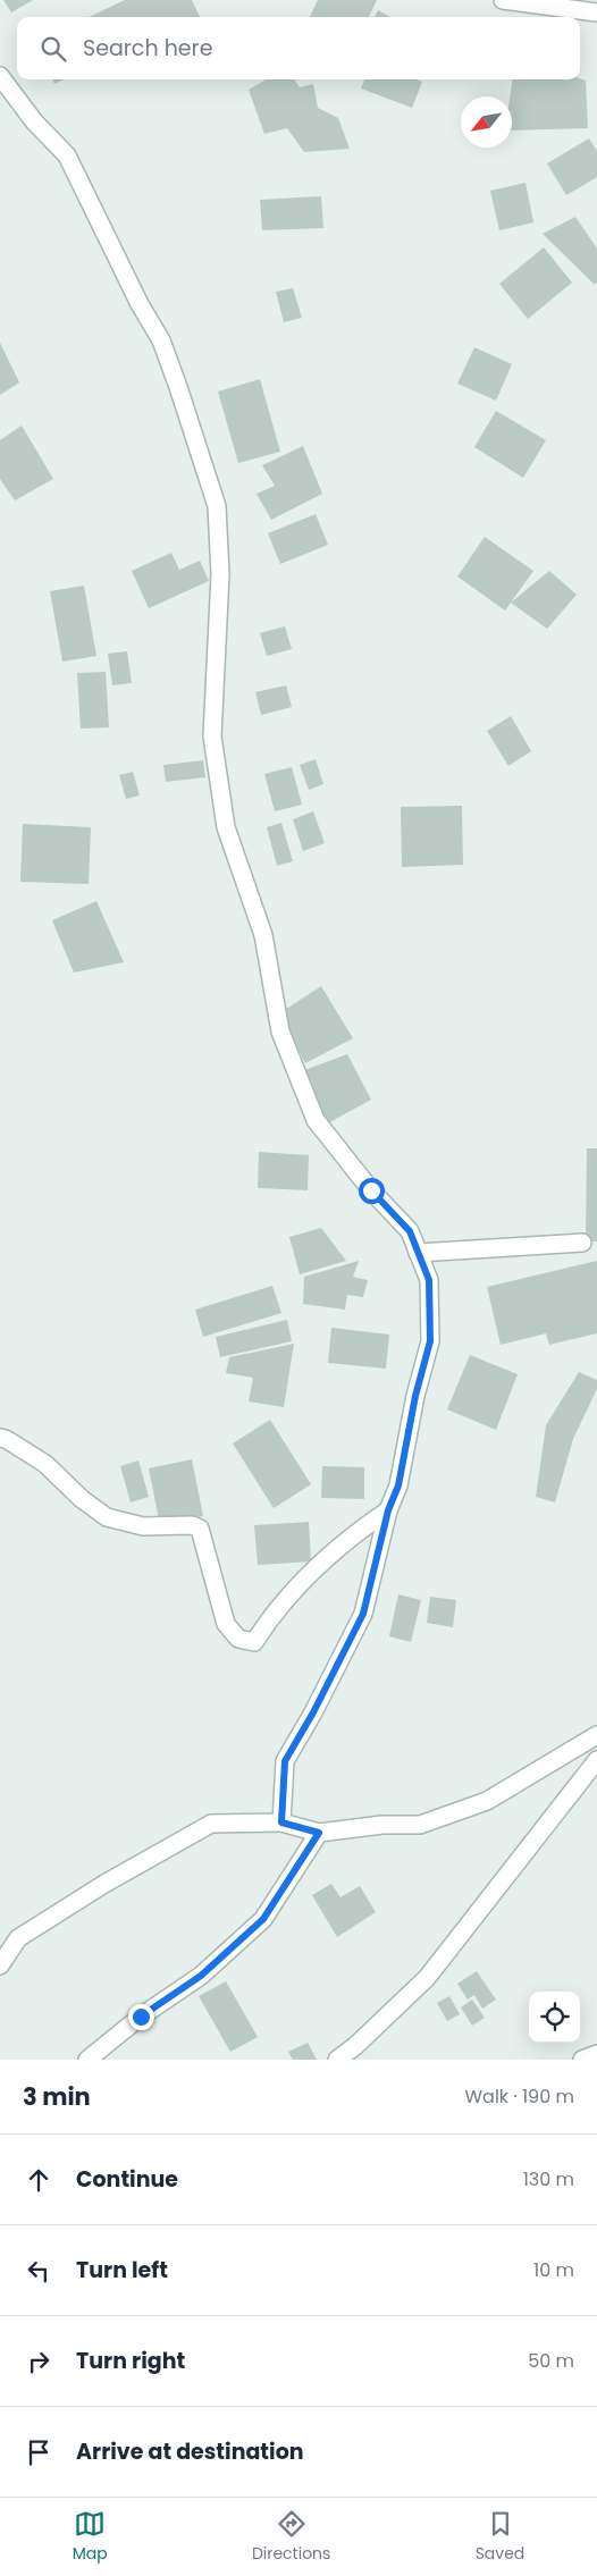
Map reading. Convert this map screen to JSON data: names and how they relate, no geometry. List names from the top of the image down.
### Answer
{
  "north": "bottom left",
  "page": {
    "search": "Search here",
    "heading": ["3 min", "Walk · 190 m"],
    "list": [
      ["Continue", "130 m"],
      ["Turn left", "10 m"],
      ["Turn right", "50 m"],
      "Arrive at destination"
    ],
    "nav": ["Map", "Directions", "Saved"]
  }
}
